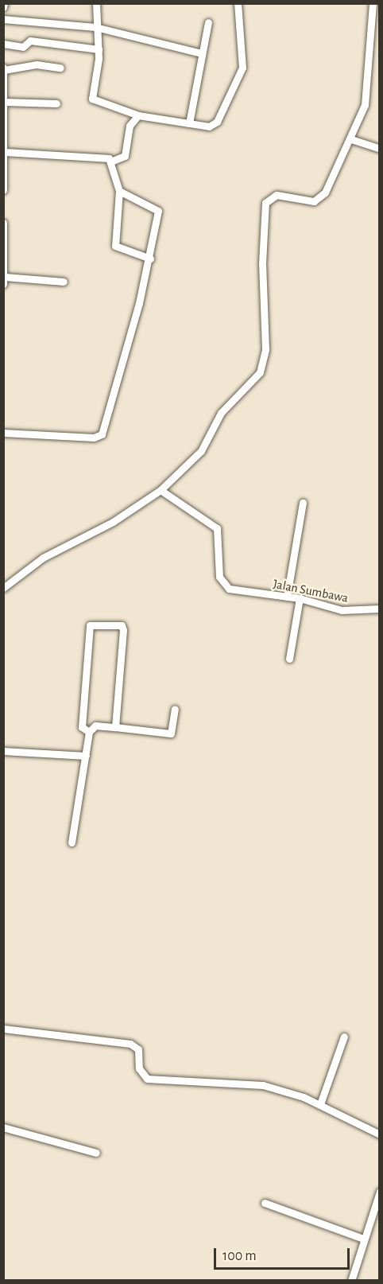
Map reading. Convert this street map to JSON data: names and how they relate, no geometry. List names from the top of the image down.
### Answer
{
  "streets": {
    "street": ["Jalan Sumbawa"]
  },
  "scale_bar": "100 m"
}
